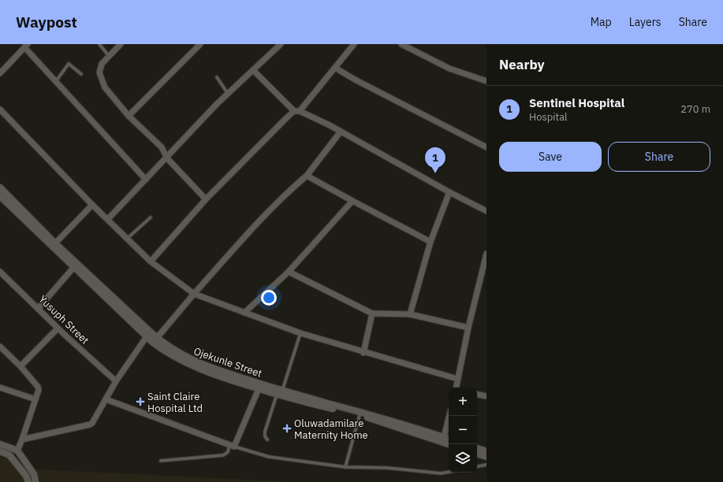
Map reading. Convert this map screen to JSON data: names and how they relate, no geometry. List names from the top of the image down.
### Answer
{
  "streets": {
    "street": ["Yusuph Street", "Ojekunle Street"]
  },
  "places": {
    "health": ["Saint Claire Hospital Ltd", "Oluwadamilare Maternity Home"]
  },
  "page": {
    "header": "Waypost",
    "nav": ["Map", "Layers", "Share"],
    "heading": "Nearby",
    "list": [
      {
        "mark": "1",
        "name": "Sentinel Hospital",
        "note": "Hospital",
        "value": "270 m"
      }
    ],
    "buttons": ["Save", "Share"],
    "pins": "1",
    "map_buttons": ["+", "−"]
  }
}
